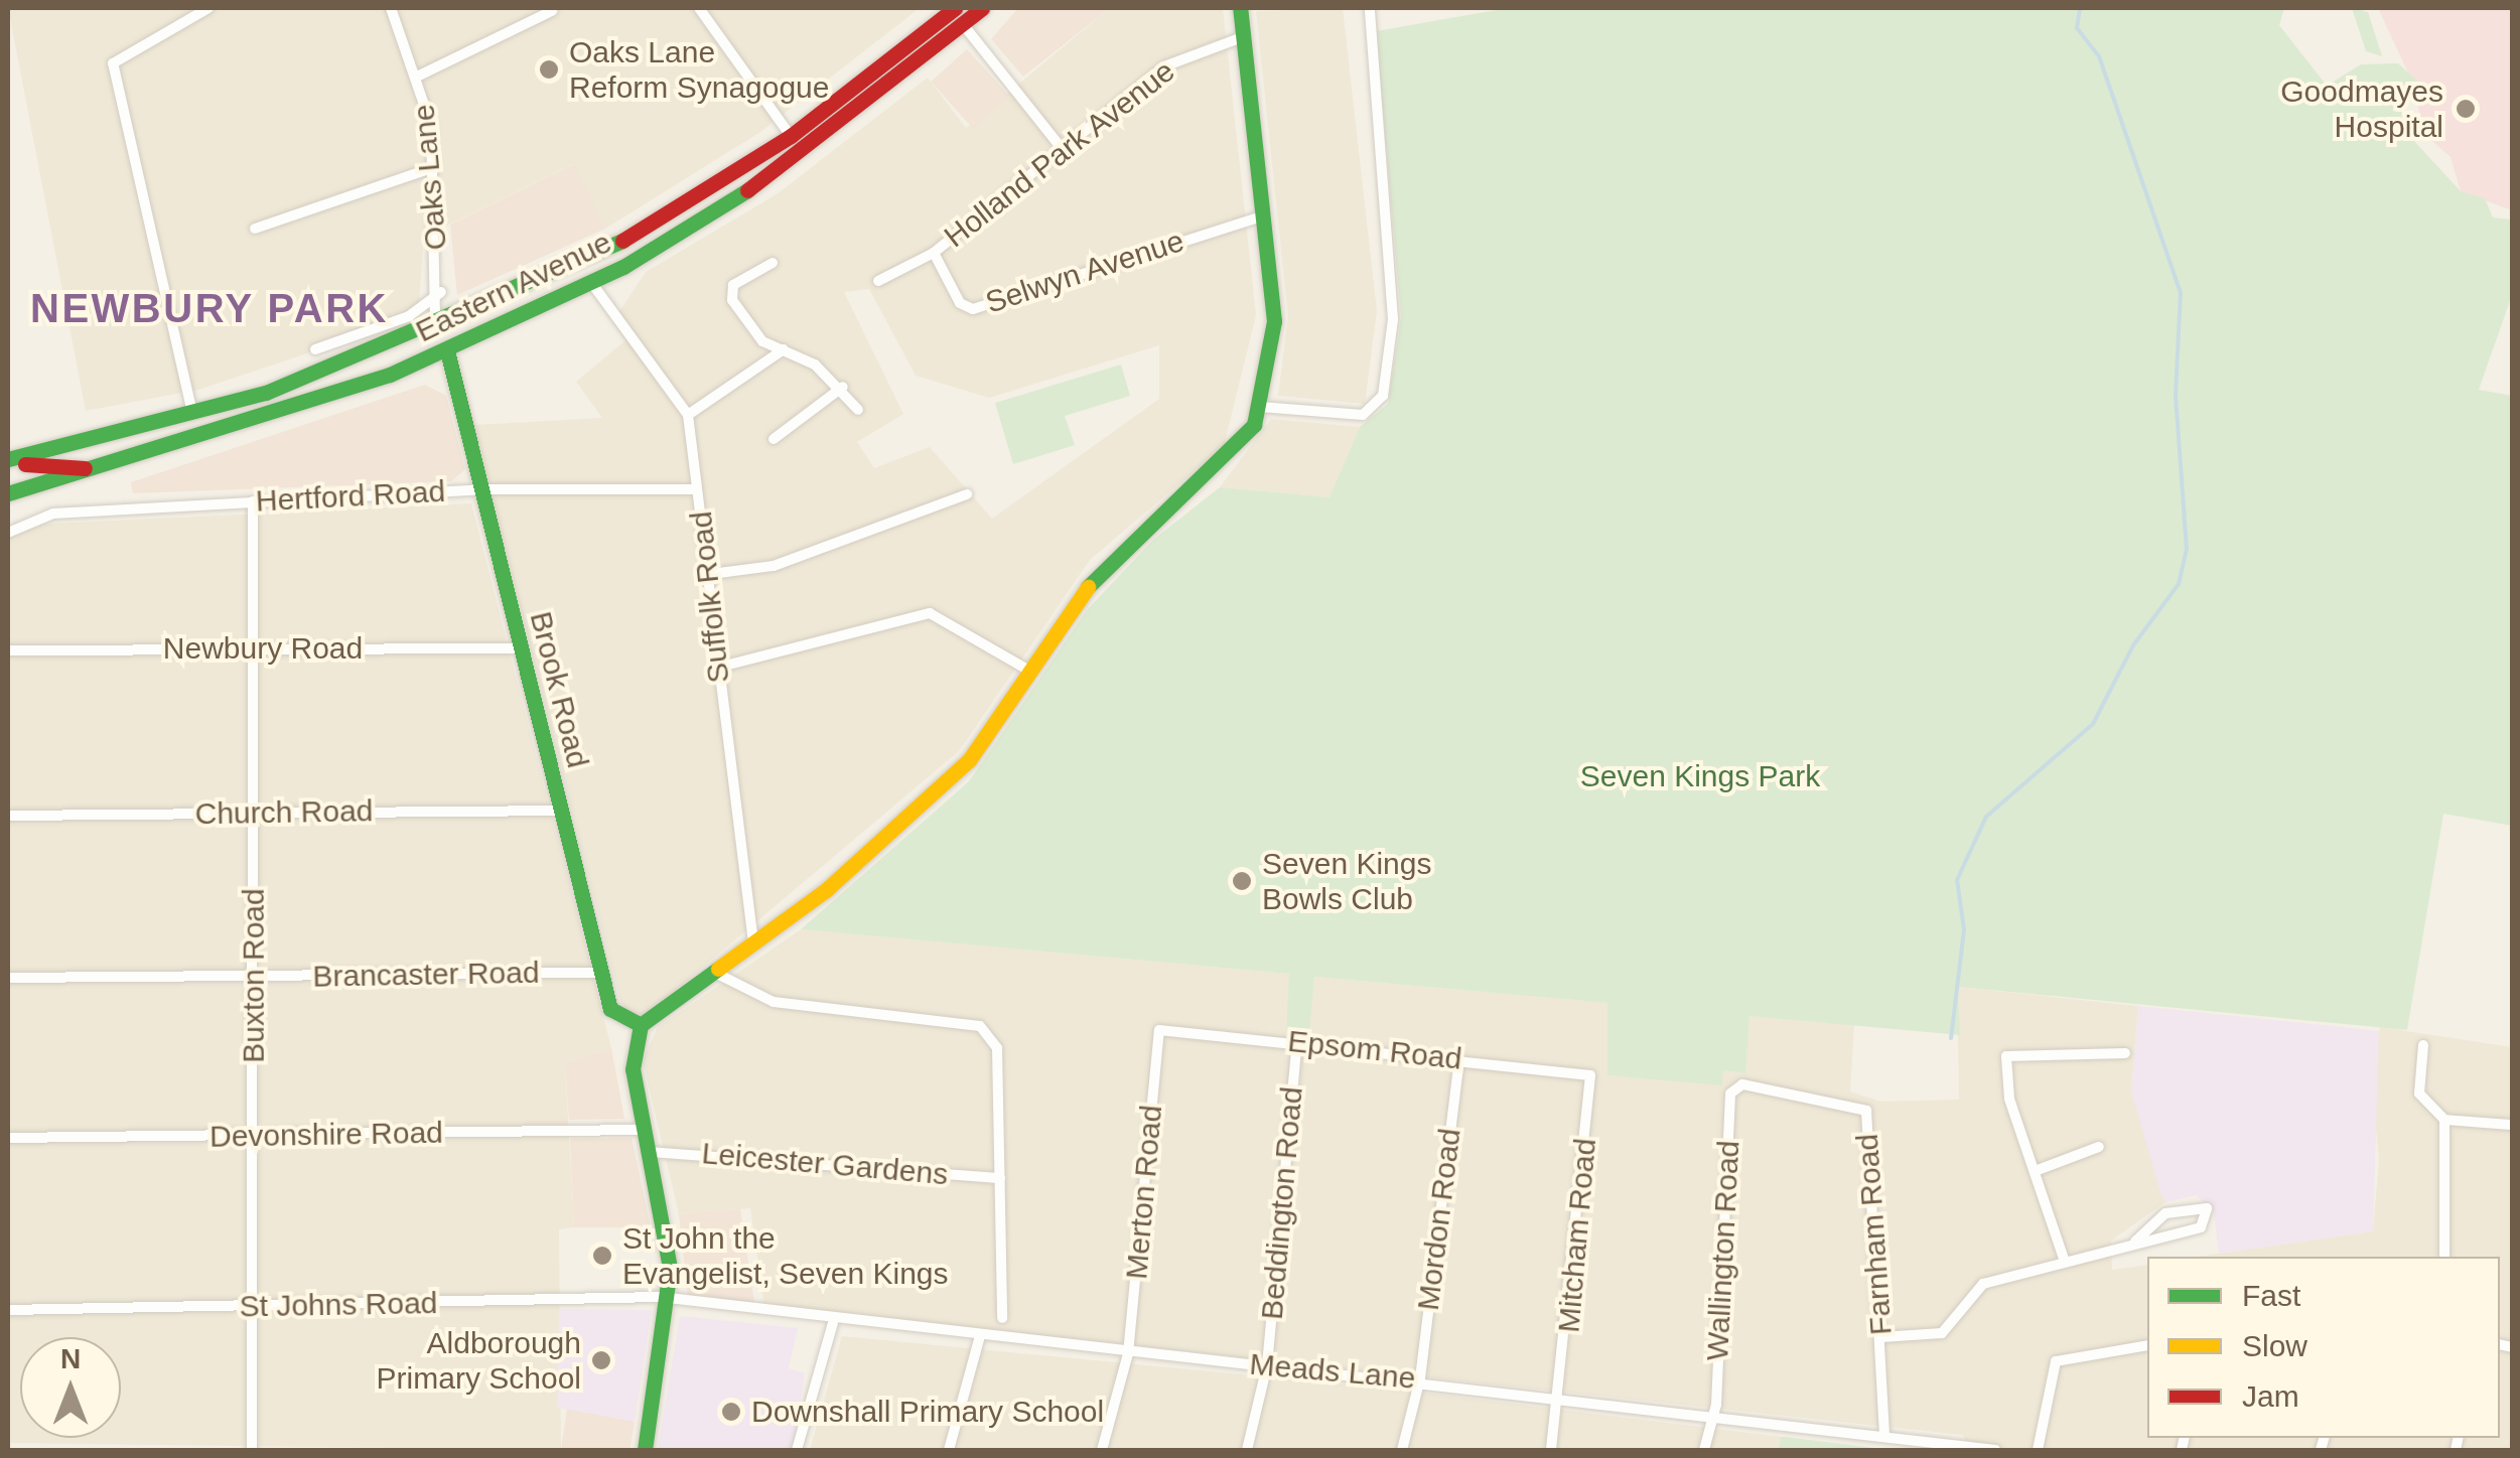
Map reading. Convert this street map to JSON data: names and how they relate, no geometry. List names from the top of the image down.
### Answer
{
  "streets": {
    "main road": ["Eastern Avenue", "Brook Road"],
    "street": [
      "Holland Park Avenue",
      "Oaks Lane",
      "Selwyn Avenue",
      "Hertford Road",
      "Suffolk Road",
      "Newbury Road",
      "Church Road",
      "Brancaster Road",
      "Buxton Road",
      "Epsom Road",
      "Devonshire Road",
      "Leicester Gardens",
      "Merton Road",
      "Beddington Road",
      "Mordon Road",
      "Farnham Road",
      "Mitcham Road",
      "Wallington Road",
      "St Johns Road",
      "Meads Lane"
    ]
  },
  "crossings": [
    ["Holland Park Avenue", "Selwyn Avenue"],
    ["Oaks Lane", "Eastern Avenue"],
    ["Eastern Avenue", "Suffolk Road"],
    ["Eastern Avenue", "Brook Road"],
    ["Hertford Road", "Suffolk Road"],
    ["Hertford Road", "Brook Road"],
    ["Hertford Road", "Buxton Road"],
    ["Newbury Road", "Brook Road"],
    ["Newbury Road", "Buxton Road"],
    ["Brook Road", "Church Road"],
    ["Brook Road", "Brancaster Road"],
    ["Church Road", "Buxton Road"],
    ["Brancaster Road", "Buxton Road"],
    ["Buxton Road", "Devonshire Road"],
    ["Buxton Road", "St Johns Road"],
    ["Epsom Road", "Merton Road"],
    ["Epsom Road", "Beddington Road"],
    ["Epsom Road", "Mordon Road"],
    ["Epsom Road", "Mitcham Road"],
    ["Merton Road", "Meads Lane"],
    ["Beddington Road", "Meads Lane"],
    ["Mordon Road", "Meads Lane"],
    ["Farnham Road", "Wallington Road"],
    ["Farnham Road", "Meads Lane"],
    ["Mitcham Road", "Meads Lane"],
    ["Wallington Road", "Meads Lane"],
    ["St Johns Road", "Meads Lane"]
  ],
  "districts": ["NEWBURY PARK"],
  "parks": ["Seven Kings Park"],
  "places": [
    "Oaks Lane Reform Synagogue",
    "Goodmayes Hospital",
    "Seven Kings Bowls Club",
    "St John the Evangelist, Seven Kings",
    "Aldborough Primary School",
    "Downshall Primary School"
  ],
  "legend": ["Fast", "Slow", "Jam"],
  "north": "top"
}
